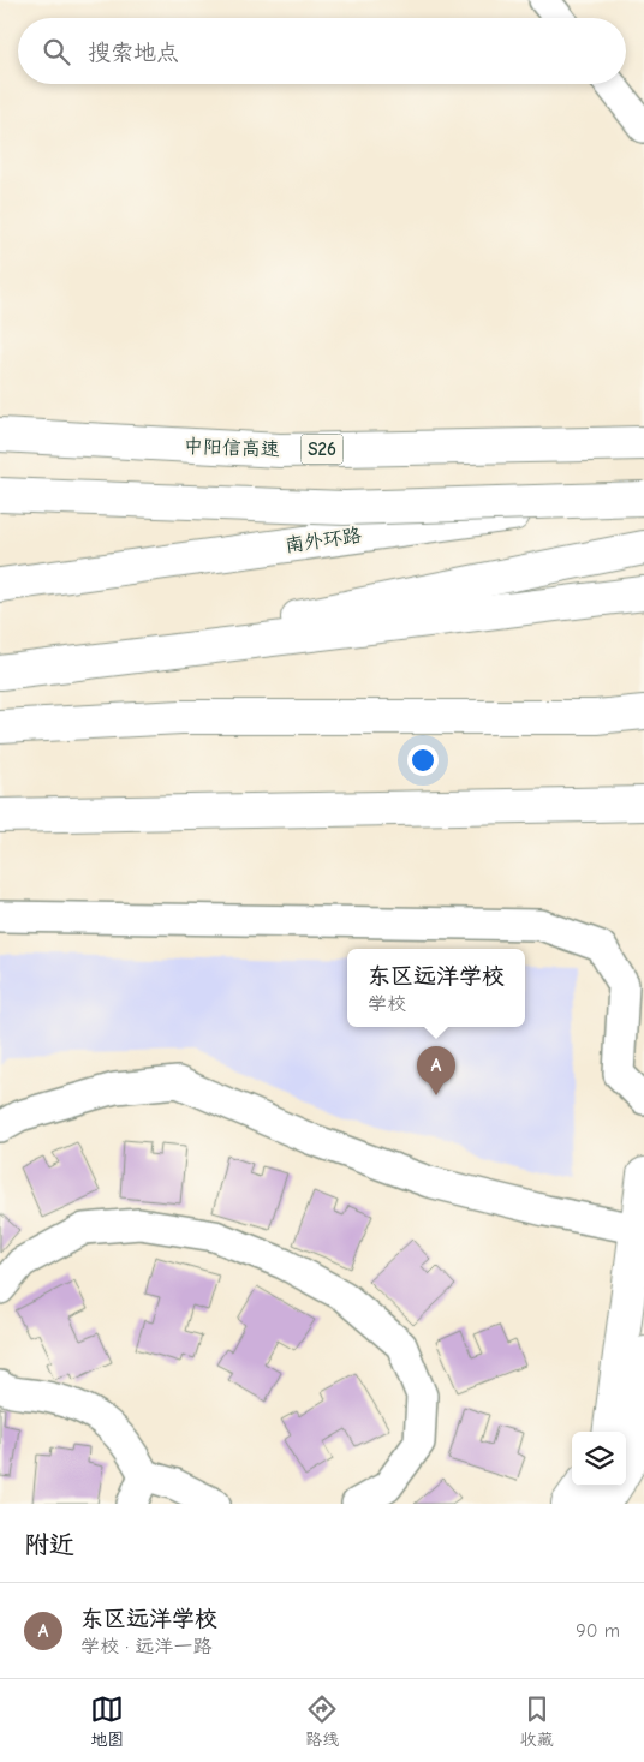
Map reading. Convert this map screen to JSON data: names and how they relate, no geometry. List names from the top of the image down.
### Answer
{
  "streets": {
    "main road": ["中阳信高速", "S26", "南外环路"]
  },
  "page": {
    "search": "搜索地点",
    "popup": ["东区远洋学校", "学校"],
    "pins": "A",
    "heading": "附近",
    "list": [
      {
        "mark": "A",
        "name": "东区远洋学校",
        "note": "学校 · 远洋一路",
        "value": "90 m"
      }
    ],
    "nav": ["地图", "路线", "收藏"]
  }
}
